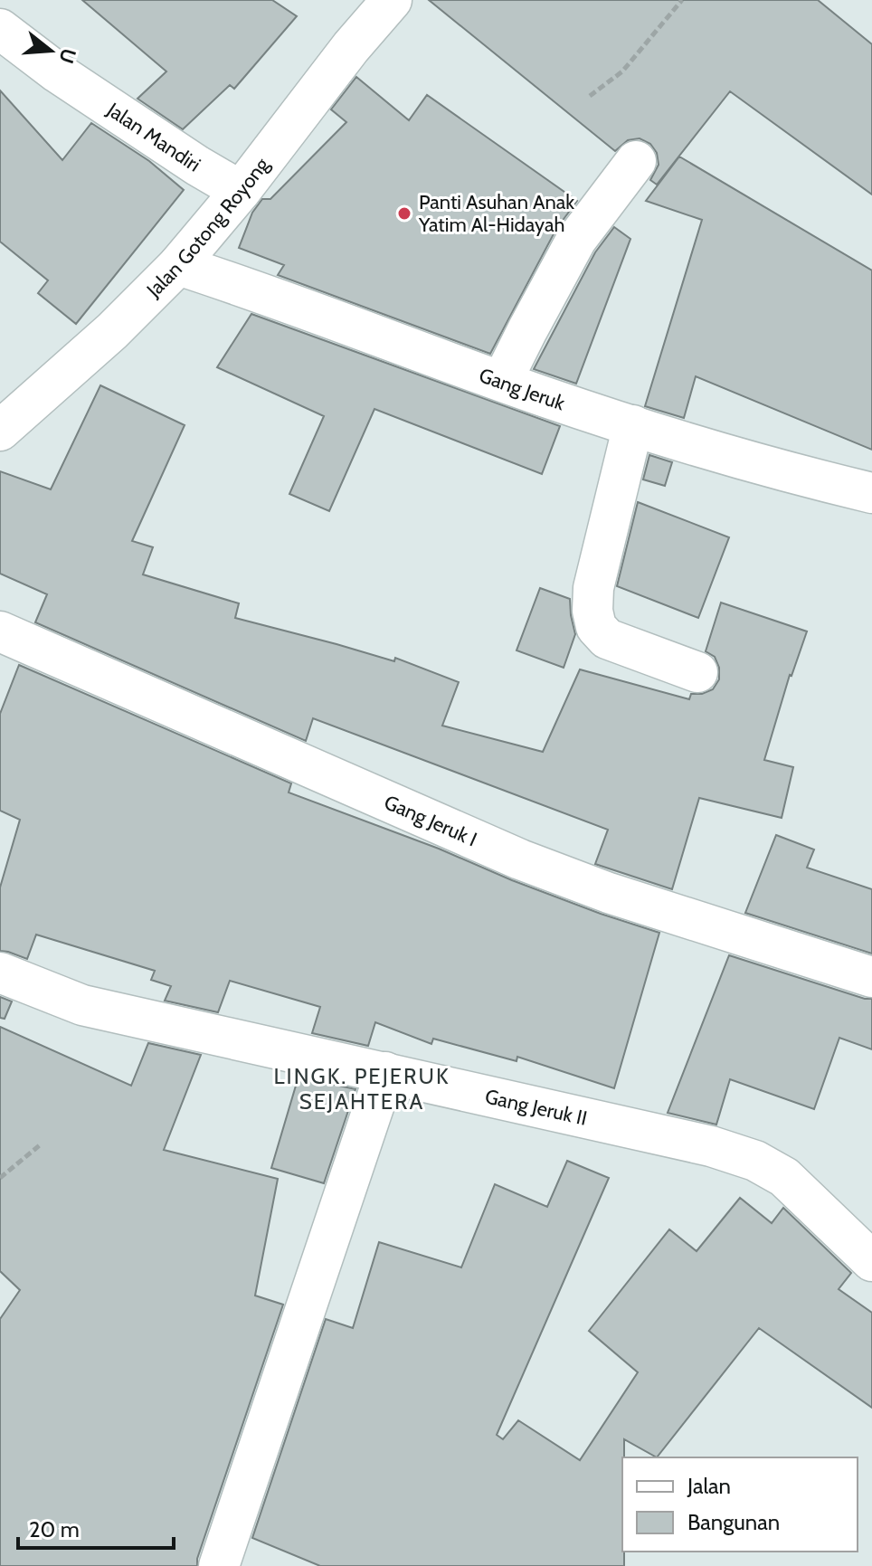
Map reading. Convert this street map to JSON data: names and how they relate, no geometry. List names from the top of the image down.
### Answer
{
  "streets": {
    "street": [
      "Jalan Mandiri",
      "Jalan Gotong Royong",
      "Gang Jeruk",
      "Gang Jeruk I",
      "Gang Jeruk II"
    ]
  },
  "crossings": [
    ["Jalan Mandiri", "Jalan Gotong Royong"],
    ["Jalan Gotong Royong", "Gang Jeruk"]
  ],
  "districts": ["LINGK. PEJERUK SEJAHTERA"],
  "places": ["Panti Asuhan Anak Yatim Al-Hidayah"],
  "legend": ["Jalan", "Bangunan"],
  "scale_bar": "20 m",
  "north": "right"
}
